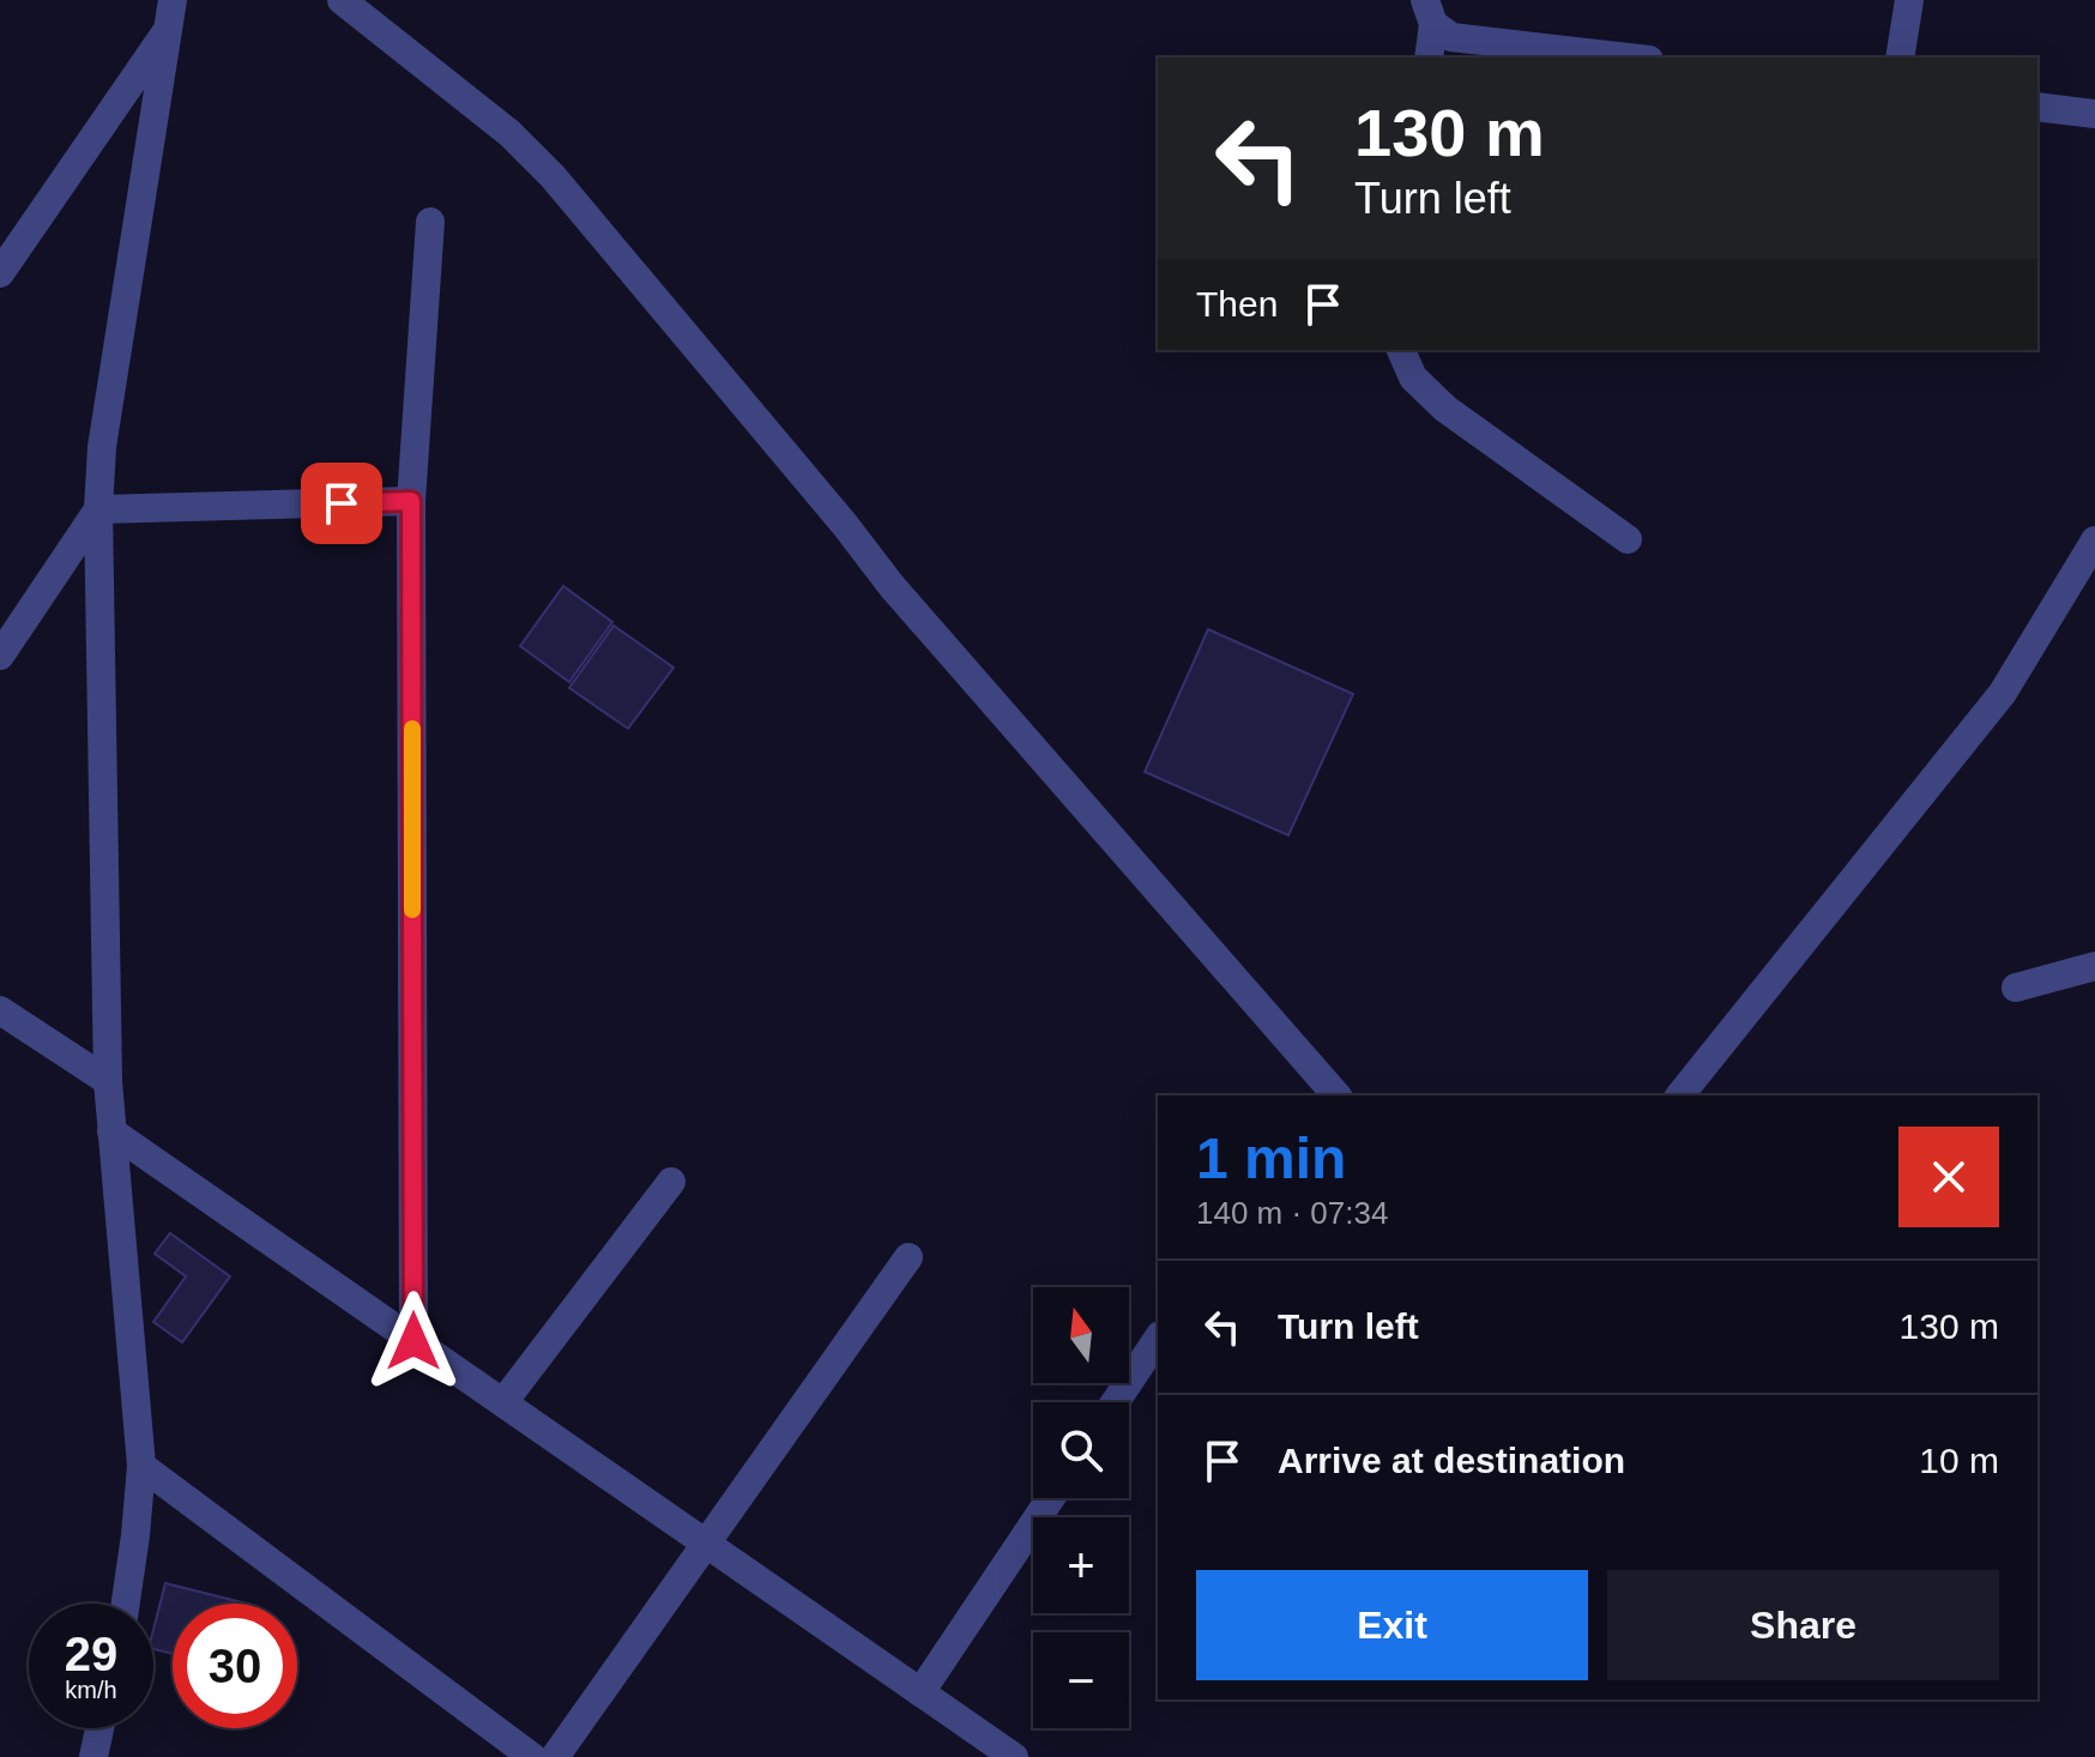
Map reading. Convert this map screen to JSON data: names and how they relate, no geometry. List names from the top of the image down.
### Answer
{
  "north": "top",
  "page": {
    "turn": ["130 m", "Turn left"],
    "then": "Then",
    "heading": ["1 min", "140 m · 07:34"],
    "list": [
      {
        "name": "Turn left",
        "value": "130 m"
      },
      {
        "name": "Arrive at destination",
        "value": "10 m"
      }
    ],
    "map_buttons": ["+", "−"],
    "buttons": ["Exit", "Share"],
    "speed": "29 km/h",
    "limit": "30"
  }
}
